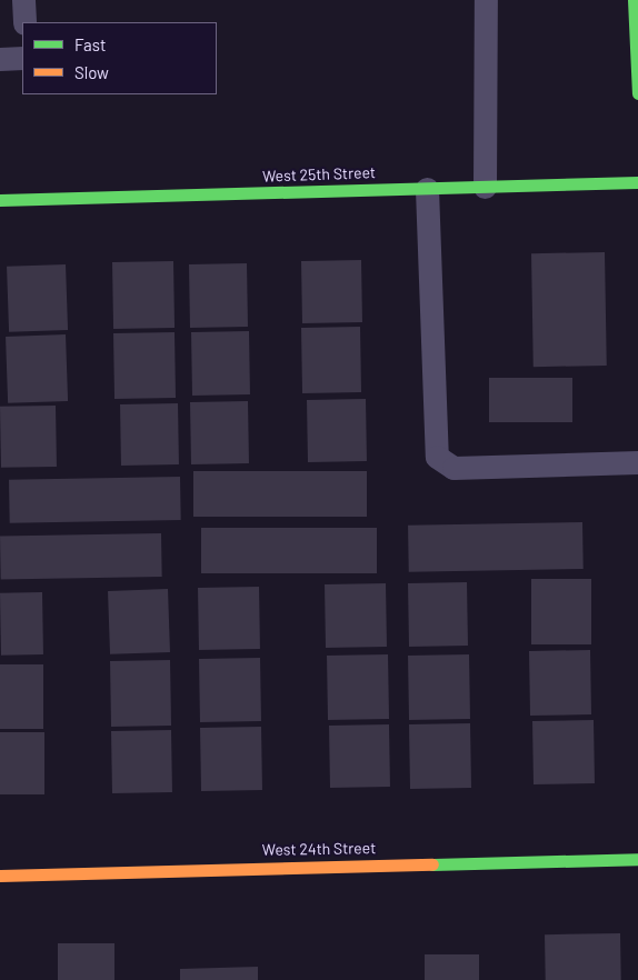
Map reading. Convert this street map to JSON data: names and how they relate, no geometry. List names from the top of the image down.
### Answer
{
  "streets": {
    "street": ["West 25th Street", "West 24th Street"]
  },
  "legend": ["Fast", "Slow"]
}
